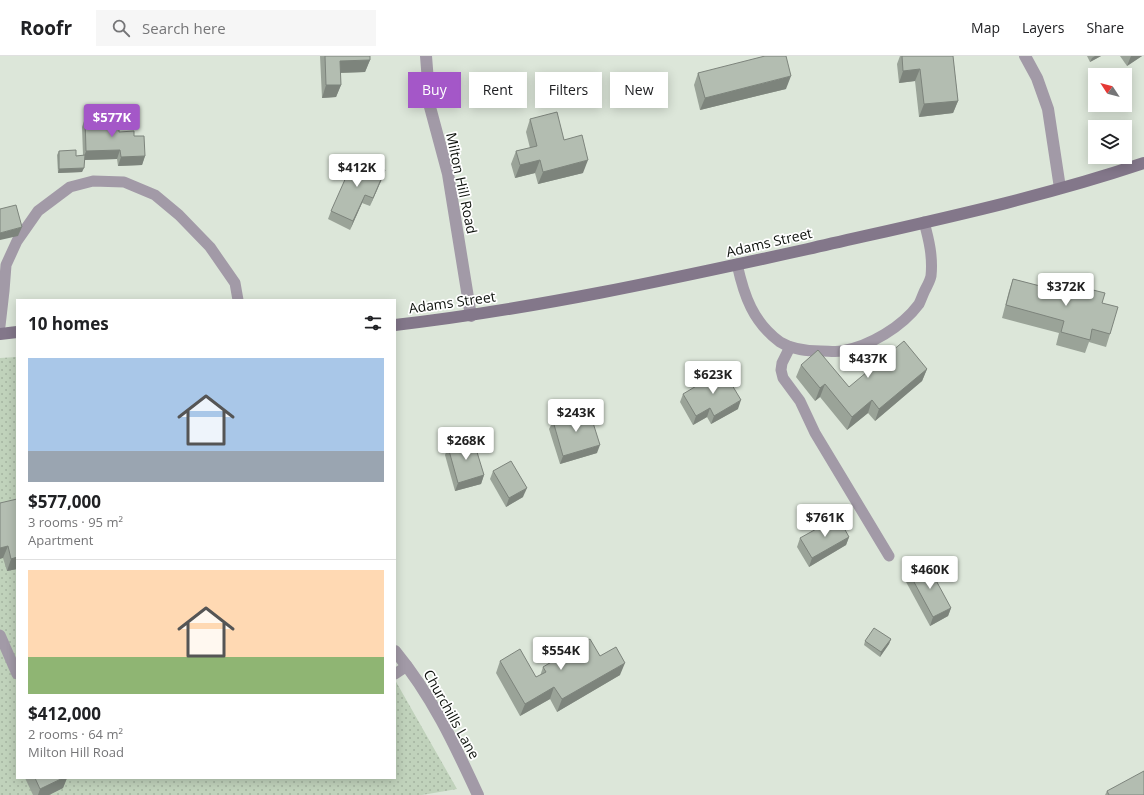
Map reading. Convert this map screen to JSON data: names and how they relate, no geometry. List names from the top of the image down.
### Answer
{
  "streets": {
    "main road": ["Adams Street"],
    "street": ["Milton Hill Road", "Churchills Lane"]
  },
  "crossings": [
    ["Milton Hill Road", "Adams Street"]
  ],
  "north": "top left",
  "page": {
    "header": "Roofr",
    "search": "Search here",
    "nav": ["Map", "Layers", "Share"],
    "chip": [
      "Buy",
      "Rent",
      "Filters",
      "New"
    ],
    "price": [
      "$577K",
      "$412K",
      "$372K",
      "$437K",
      "$623K",
      "$243K",
      "$268K",
      "$761K",
      "$460K",
      "$554K"
    ],
    "heading": "10 homes",
    "list": [
      {
        "name": "$577,000",
        "note": "3 rooms · 95 m² · Apartment"
      },
      {
        "name": "$412,000",
        "note": "2 rooms · 64 m² · Milton Hill Road"
      }
    ]
  }
}
